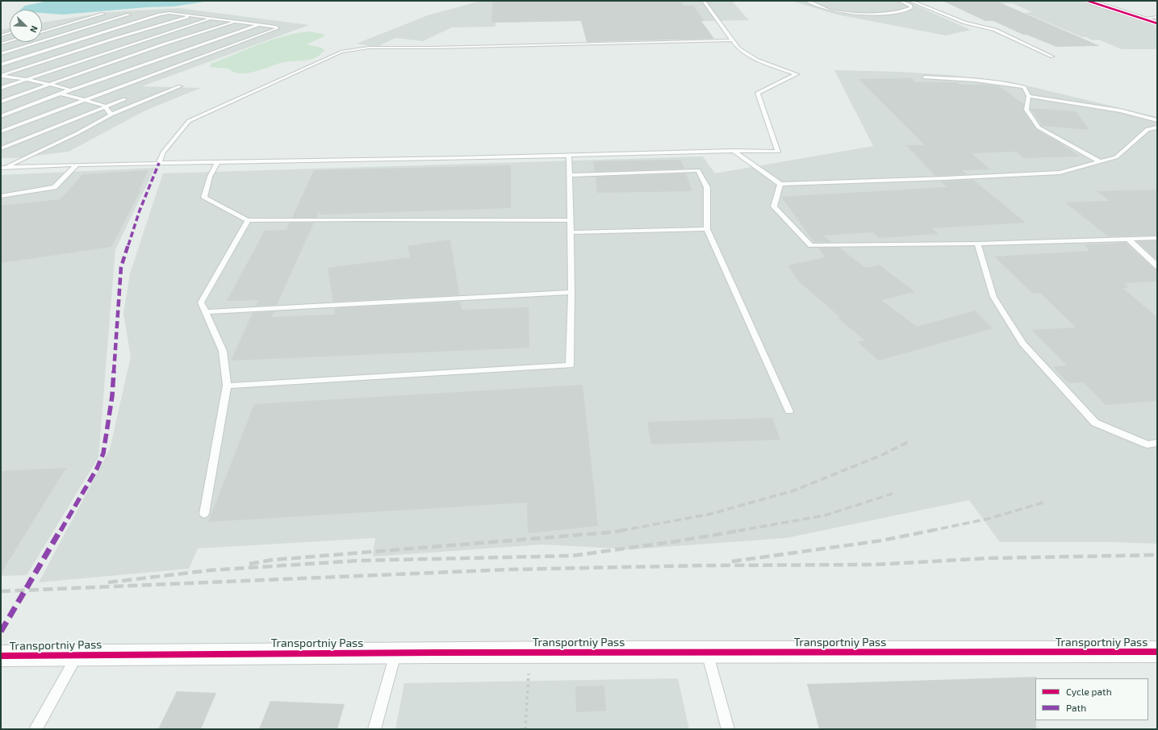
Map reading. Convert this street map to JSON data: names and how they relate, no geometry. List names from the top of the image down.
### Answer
{
  "streets": {
    "street": ["Transportniy Pass"]
  },
  "legend": ["Cycle path", "Path"],
  "north": "bottom right"
}
